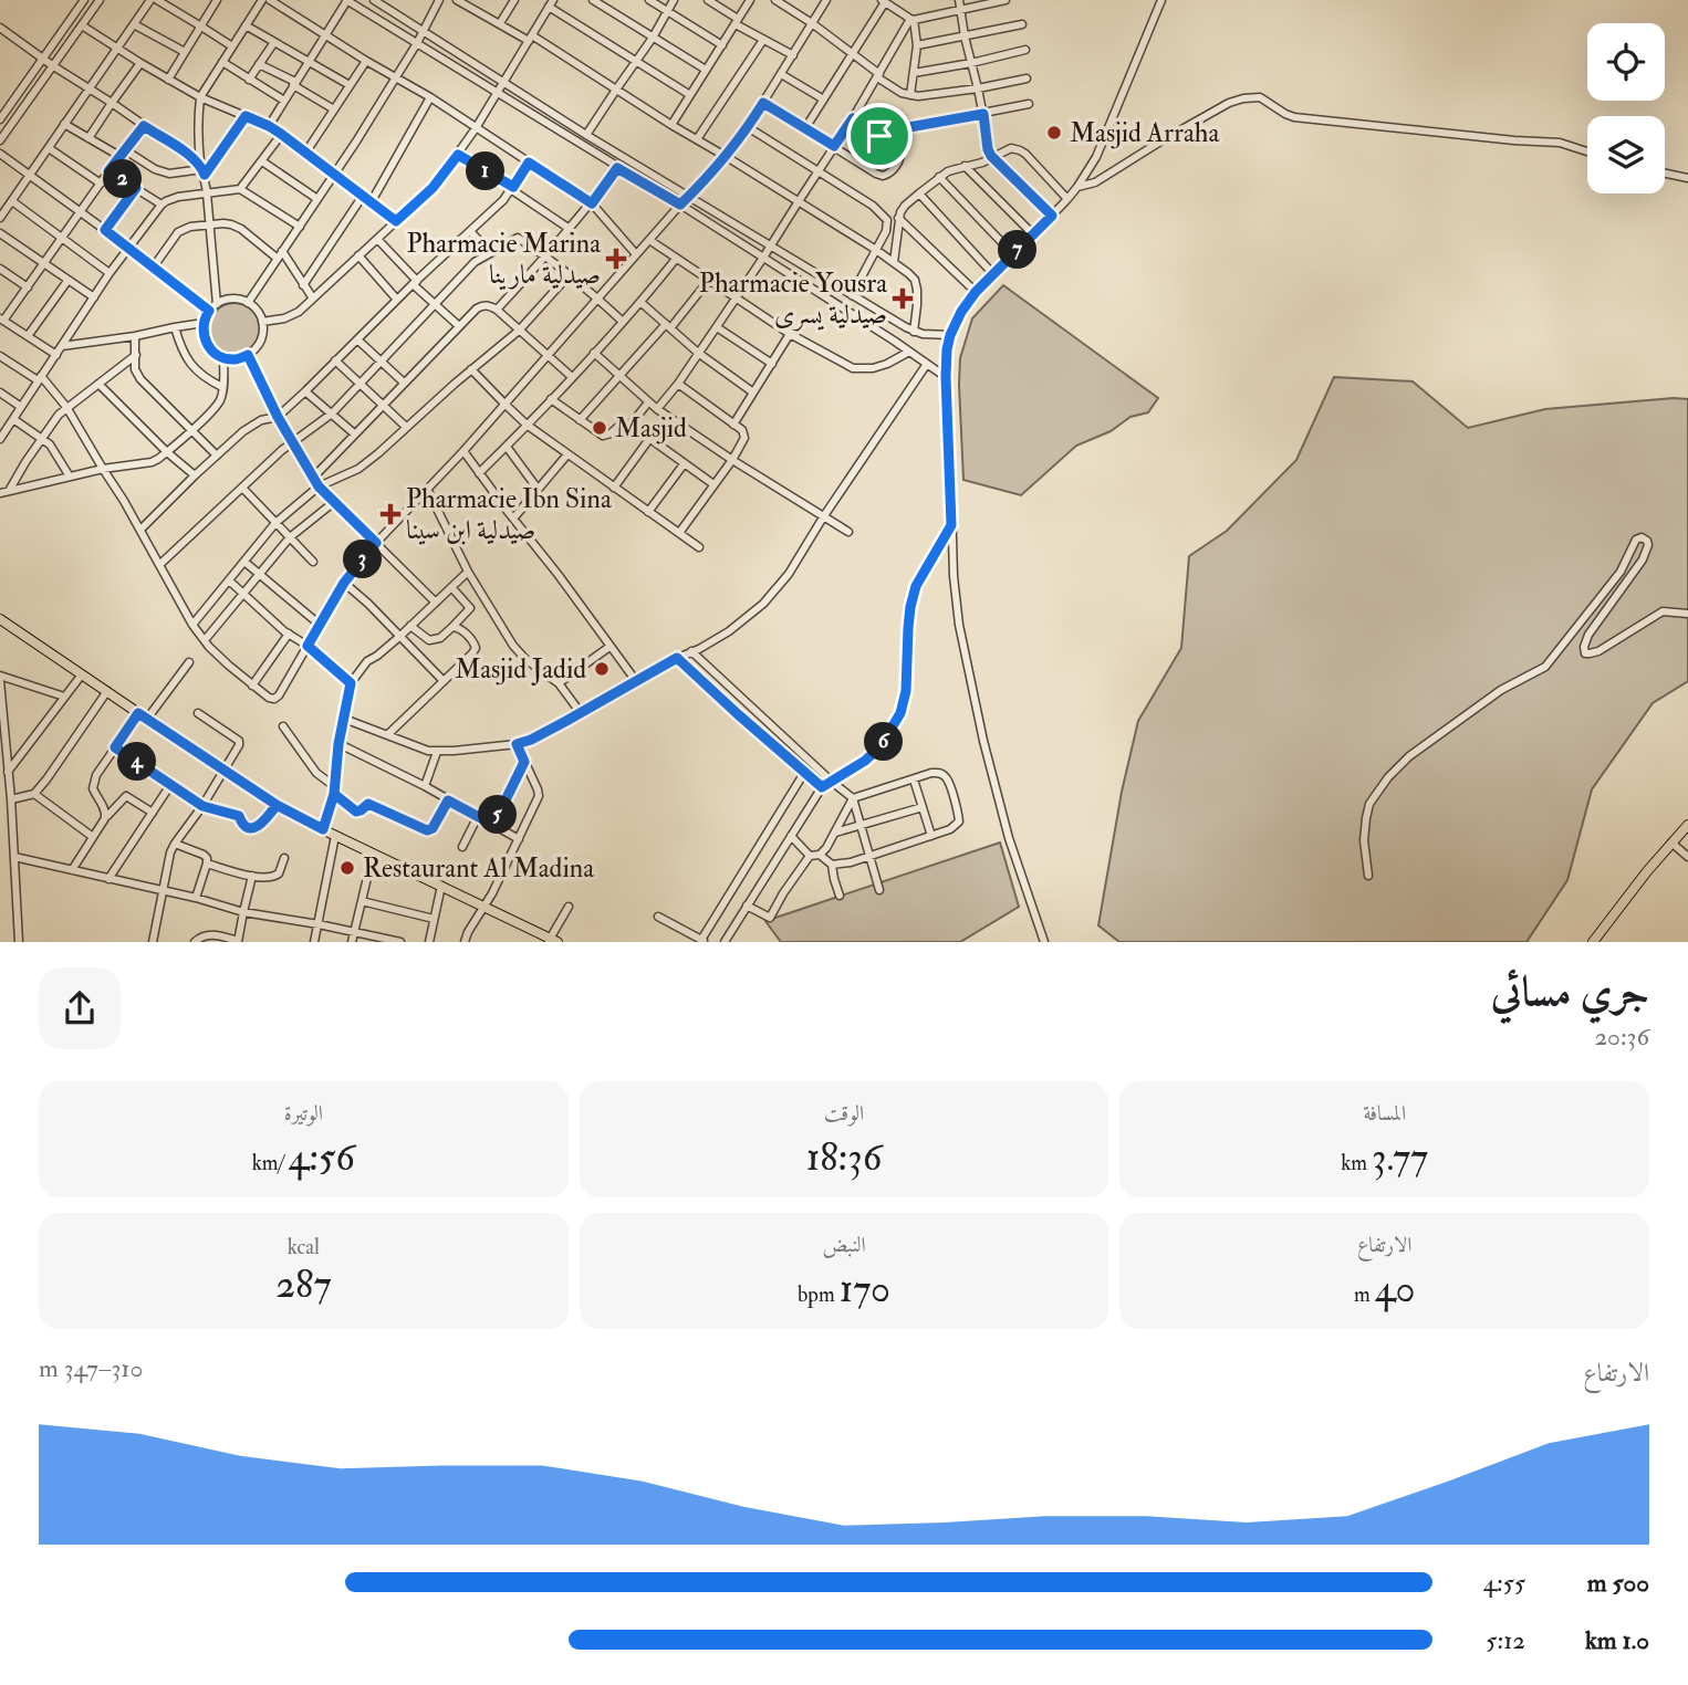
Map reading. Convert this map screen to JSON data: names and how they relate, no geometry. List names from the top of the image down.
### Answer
{
  "places": {
    "other": [
      "Masjid Arraha",
      "Masjid",
      "Masjid Jadid",
      "Restaurant Al Madina"
    ],
    "health": ["Pharmacie Marina صيدلية مارينا", "Pharmacie Yousra صيدلية يسرى", "Pharmacie Ibn Sina صيدلية ابن سينا"]
  },
  "page": {
    "pins": [
      "1",
      "2",
      "7",
      "3",
      "6",
      "4",
      "5"
    ],
    "heading": ["جري مسائي", "20:36"],
    "stats": [
      ["المسافة", "3.77 km"],
      ["الوقت", "18:36"],
      ["الوتيرة", "4:56 /km"],
      ["الارتفاع", "40 m"],
      ["النبض", "170 bpm"],
      ["kcal", "287"]
    ],
    "chart": ["الارتفاع", "310–347 m"],
    "list": [
      {
        "name": "500 m",
        "note": "4:55"
      },
      {
        "name": "1.0 km",
        "note": "5:12"
      }
    ]
  }
}
